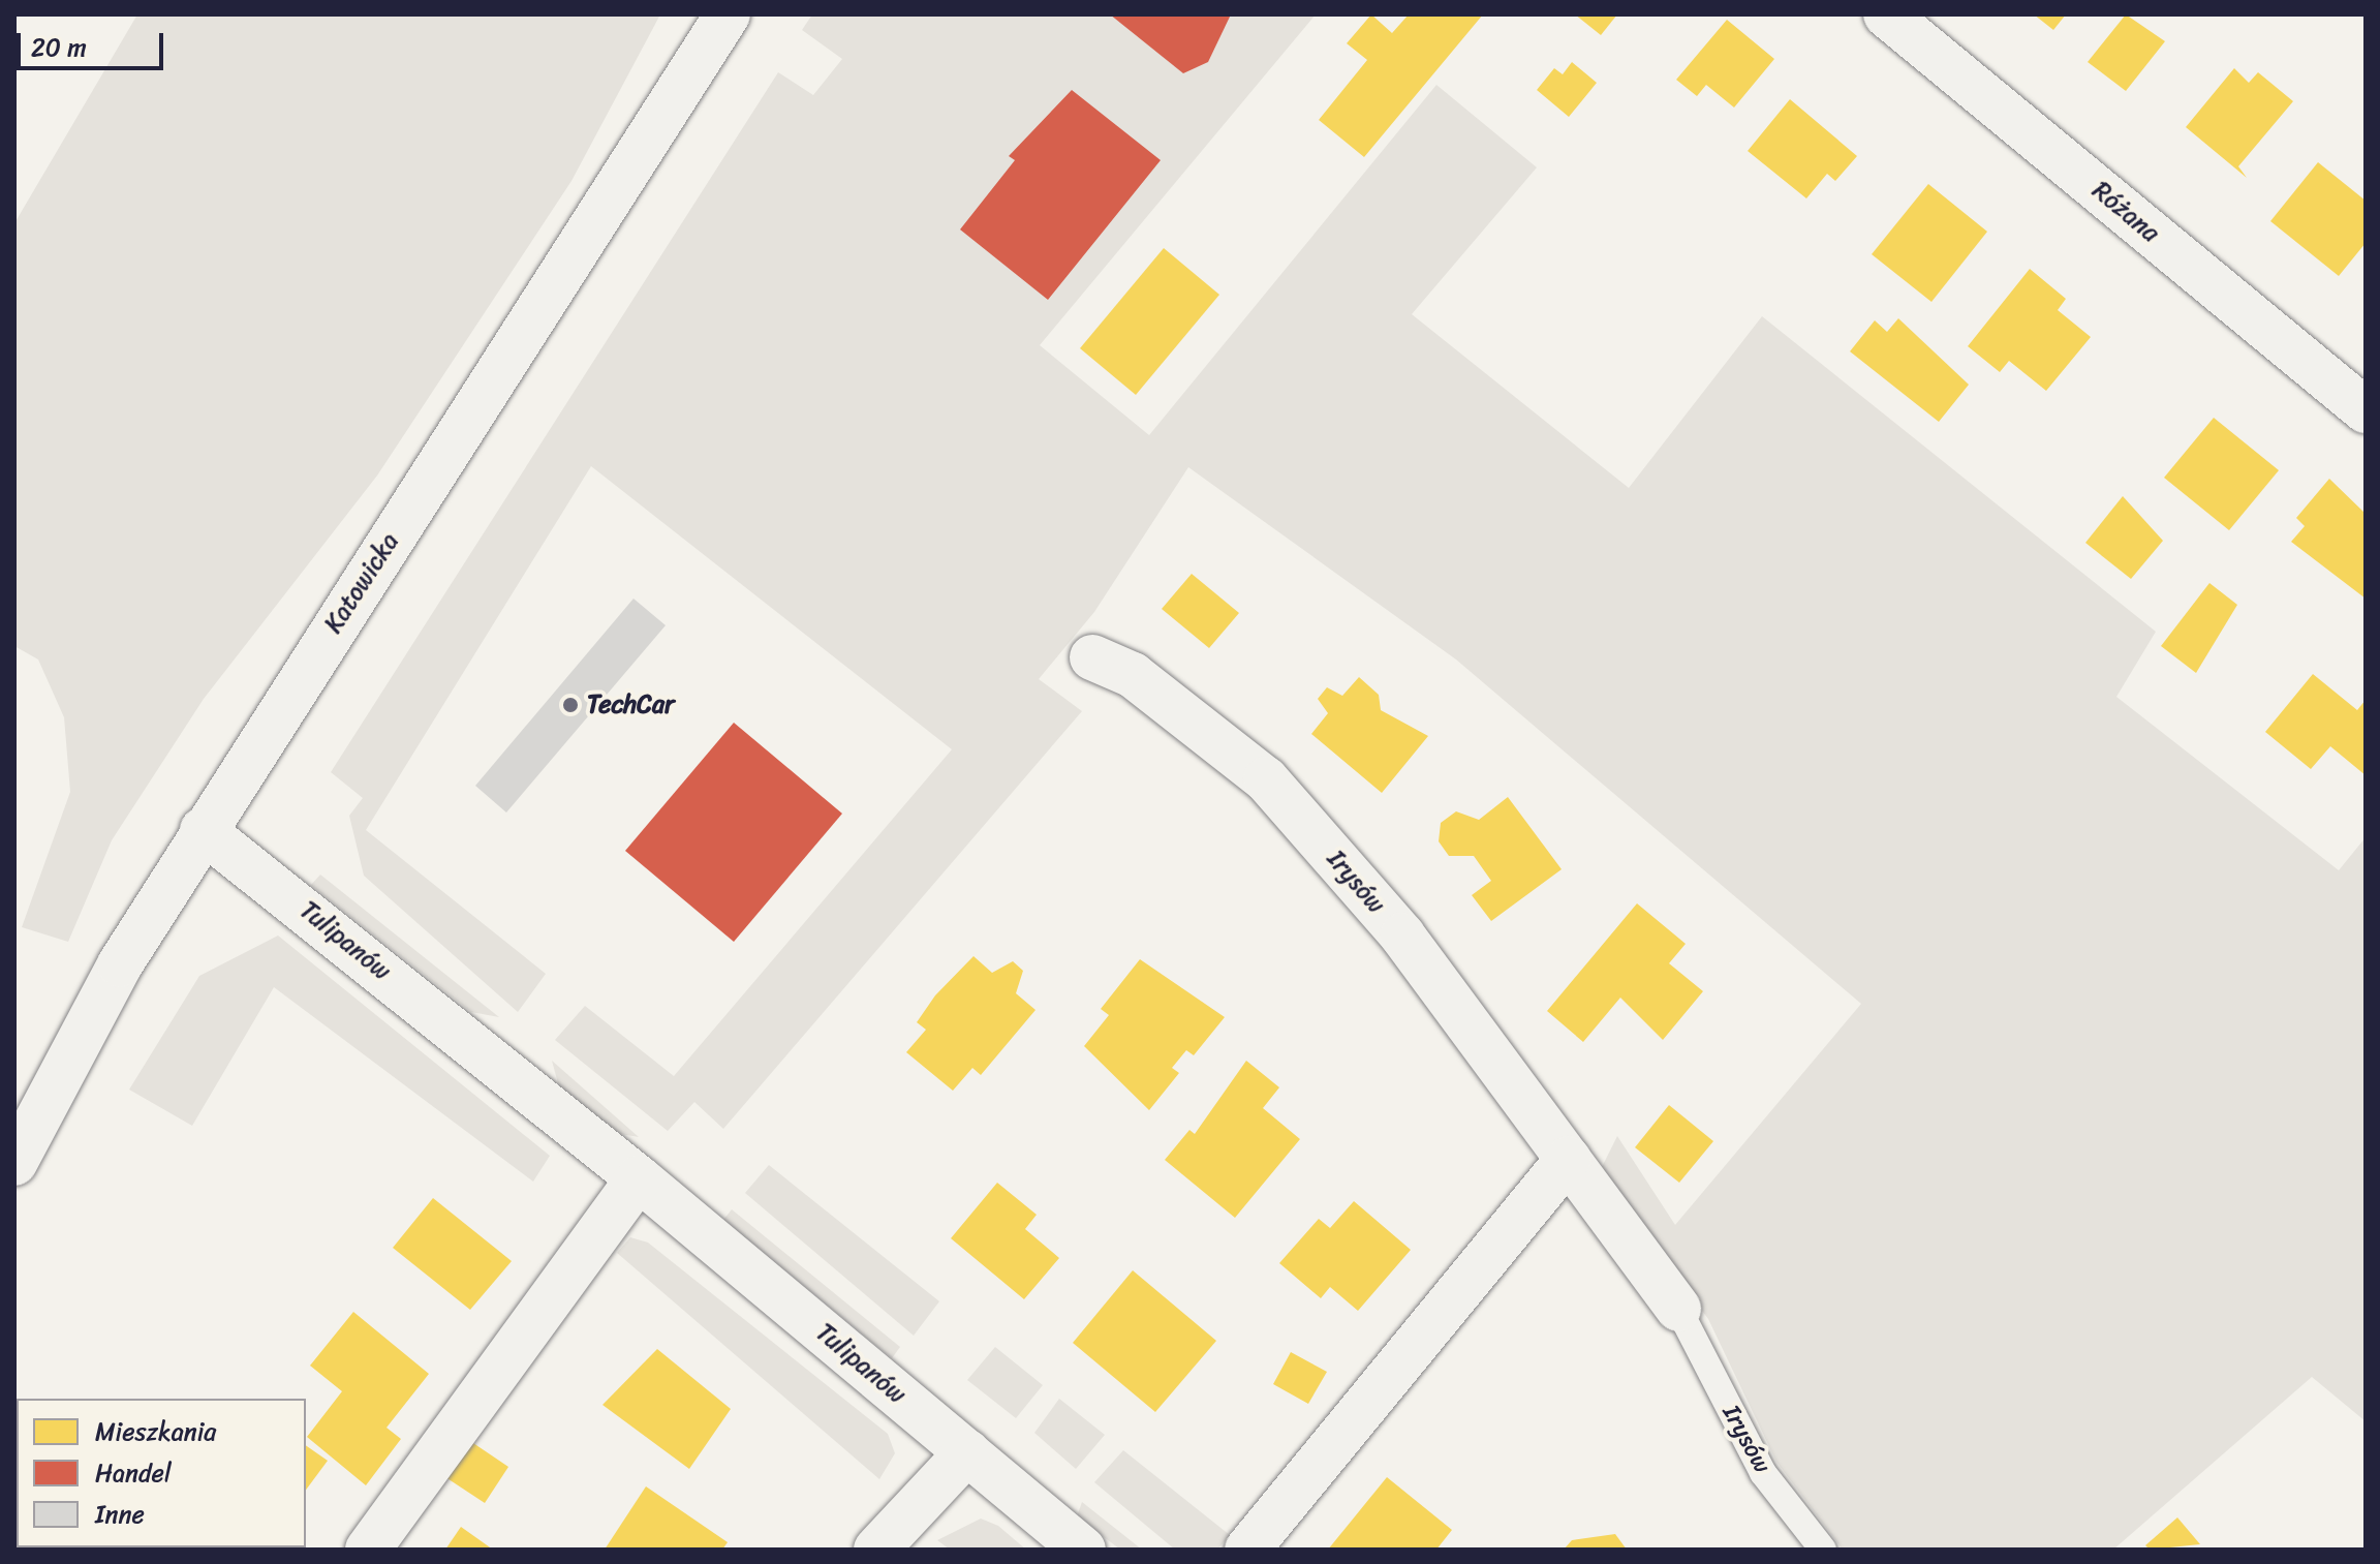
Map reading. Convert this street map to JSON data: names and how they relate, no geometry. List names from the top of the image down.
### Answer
{
  "streets": {
    "street": [
      "Różana",
      "Katowicka",
      "Irysów",
      "Tulipanów"
    ]
  },
  "crossings": [
    ["Katowicka", "Tulipanów"]
  ],
  "places": ["TechCar"],
  "legend": ["Mieszkania", "Handel", "Inne"],
  "scale_bar": "20 m"
}
